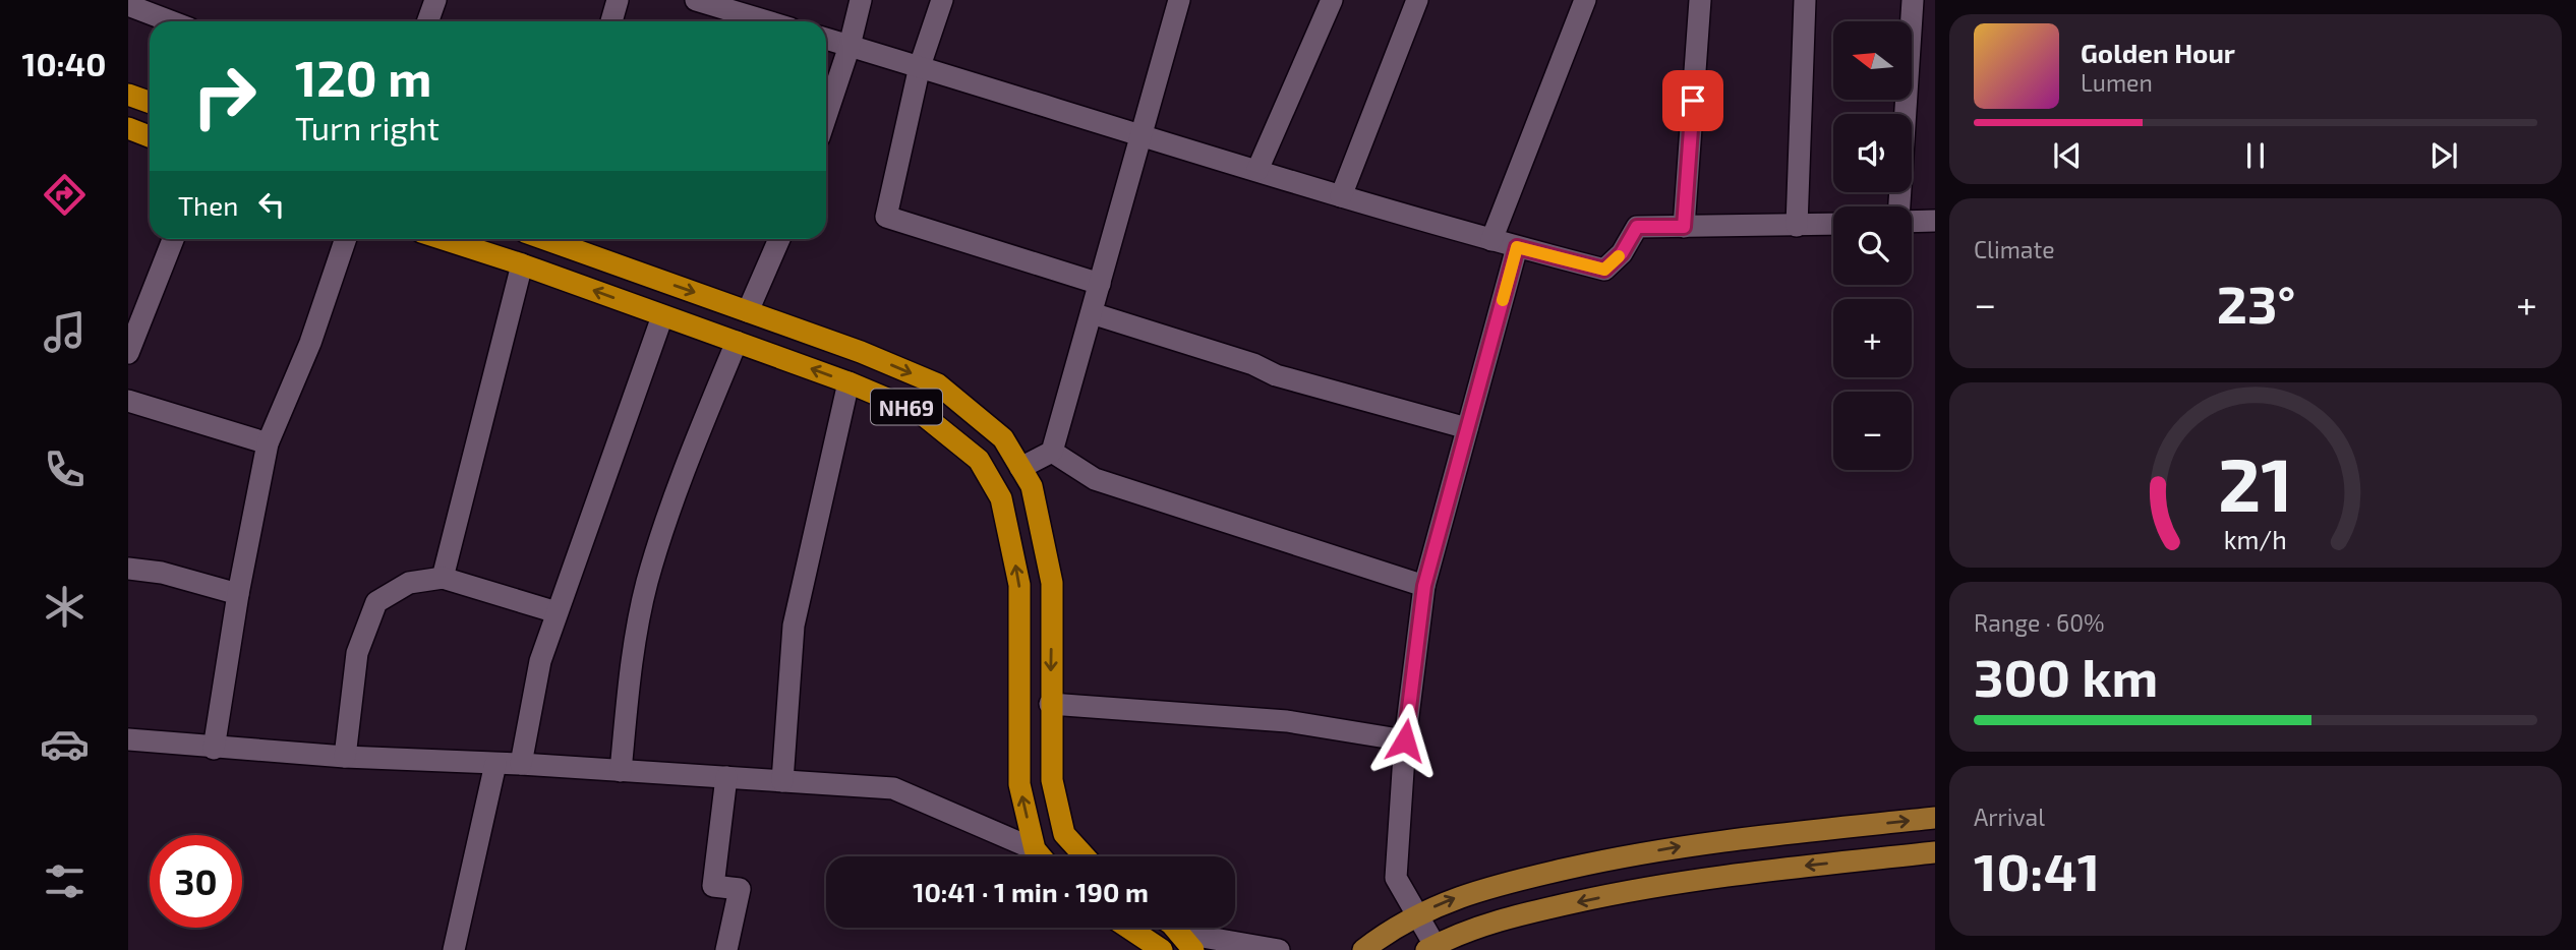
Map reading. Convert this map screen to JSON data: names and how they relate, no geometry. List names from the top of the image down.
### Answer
{
  "streets": {
    "highway": ["NH69"]
  },
  "north": "left",
  "page": {
    "tabs": "10:40",
    "map_buttons": ["+", "−"],
    "turn": ["120 m", "Turn right"],
    "song": ["Golden Hour", "Lumen"],
    "then": "Then",
    "tile": [
      "Climate",
      ["Range · 60%", "300 km"],
      ["Arrival", "10:41"]
    ],
    "heat": ["−", "23°", "+"],
    "limit": "30",
    "trip": "10:41 · 1 min · 190 m",
    "gauge": ["21", "km/h"]
  }
}
